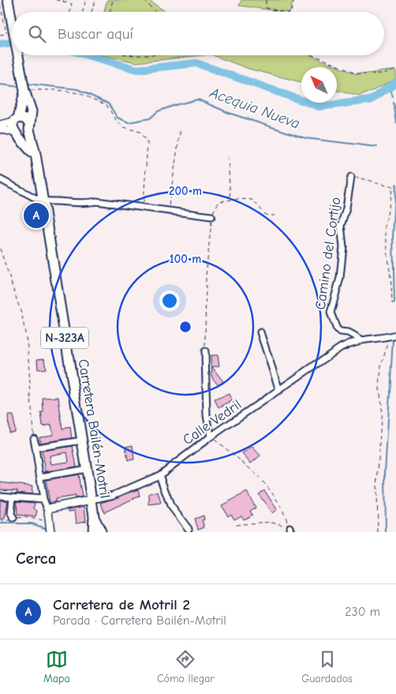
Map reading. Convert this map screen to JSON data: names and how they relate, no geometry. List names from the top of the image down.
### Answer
{
  "streets": {
    "main road": ["N-323A", "Carretera Bailén-Motril"],
    "street": ["Camino del Cortijo", "Calle Vedril"]
  },
  "crossings": [
    ["Camino del Cortijo", "Calle Vedril"],
    ["N-323A", "Carretera Bailén-Motril"],
    ["Calle Vedril", "Carretera Bailén-Motril"]
  ],
  "water": ["Acequia Nueva"],
  "north": "top left",
  "page": {
    "search": "Buscar aquí",
    "pins": "A",
    "heading": "Cerca",
    "list": [
      {
        "mark": "A",
        "name": "Carretera de Motril 2",
        "note": "Parada · Carretera Bailén-Motril",
        "value": "230 m"
      }
    ],
    "nav": ["Mapa", "Cómo llegar", "Guardados"]
  },
  "rings": ["200 m", "100 m"]
}
